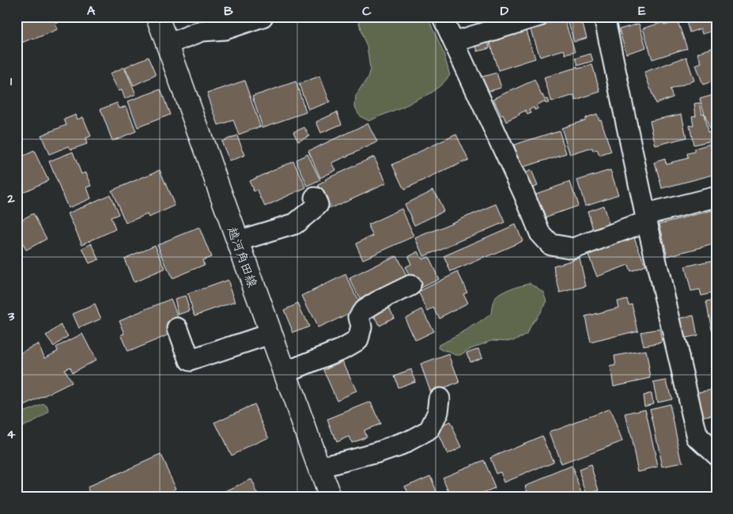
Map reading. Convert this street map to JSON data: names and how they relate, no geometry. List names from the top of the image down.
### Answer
{
  "streets": {
    "main road": ["越河角田線"]
  },
  "grid": {
    "columns": [
      "A",
      "B",
      "C",
      "D",
      "E"
    ],
    "rows": [
      "1",
      "2",
      "3",
      "4"
    ]
  }
}
